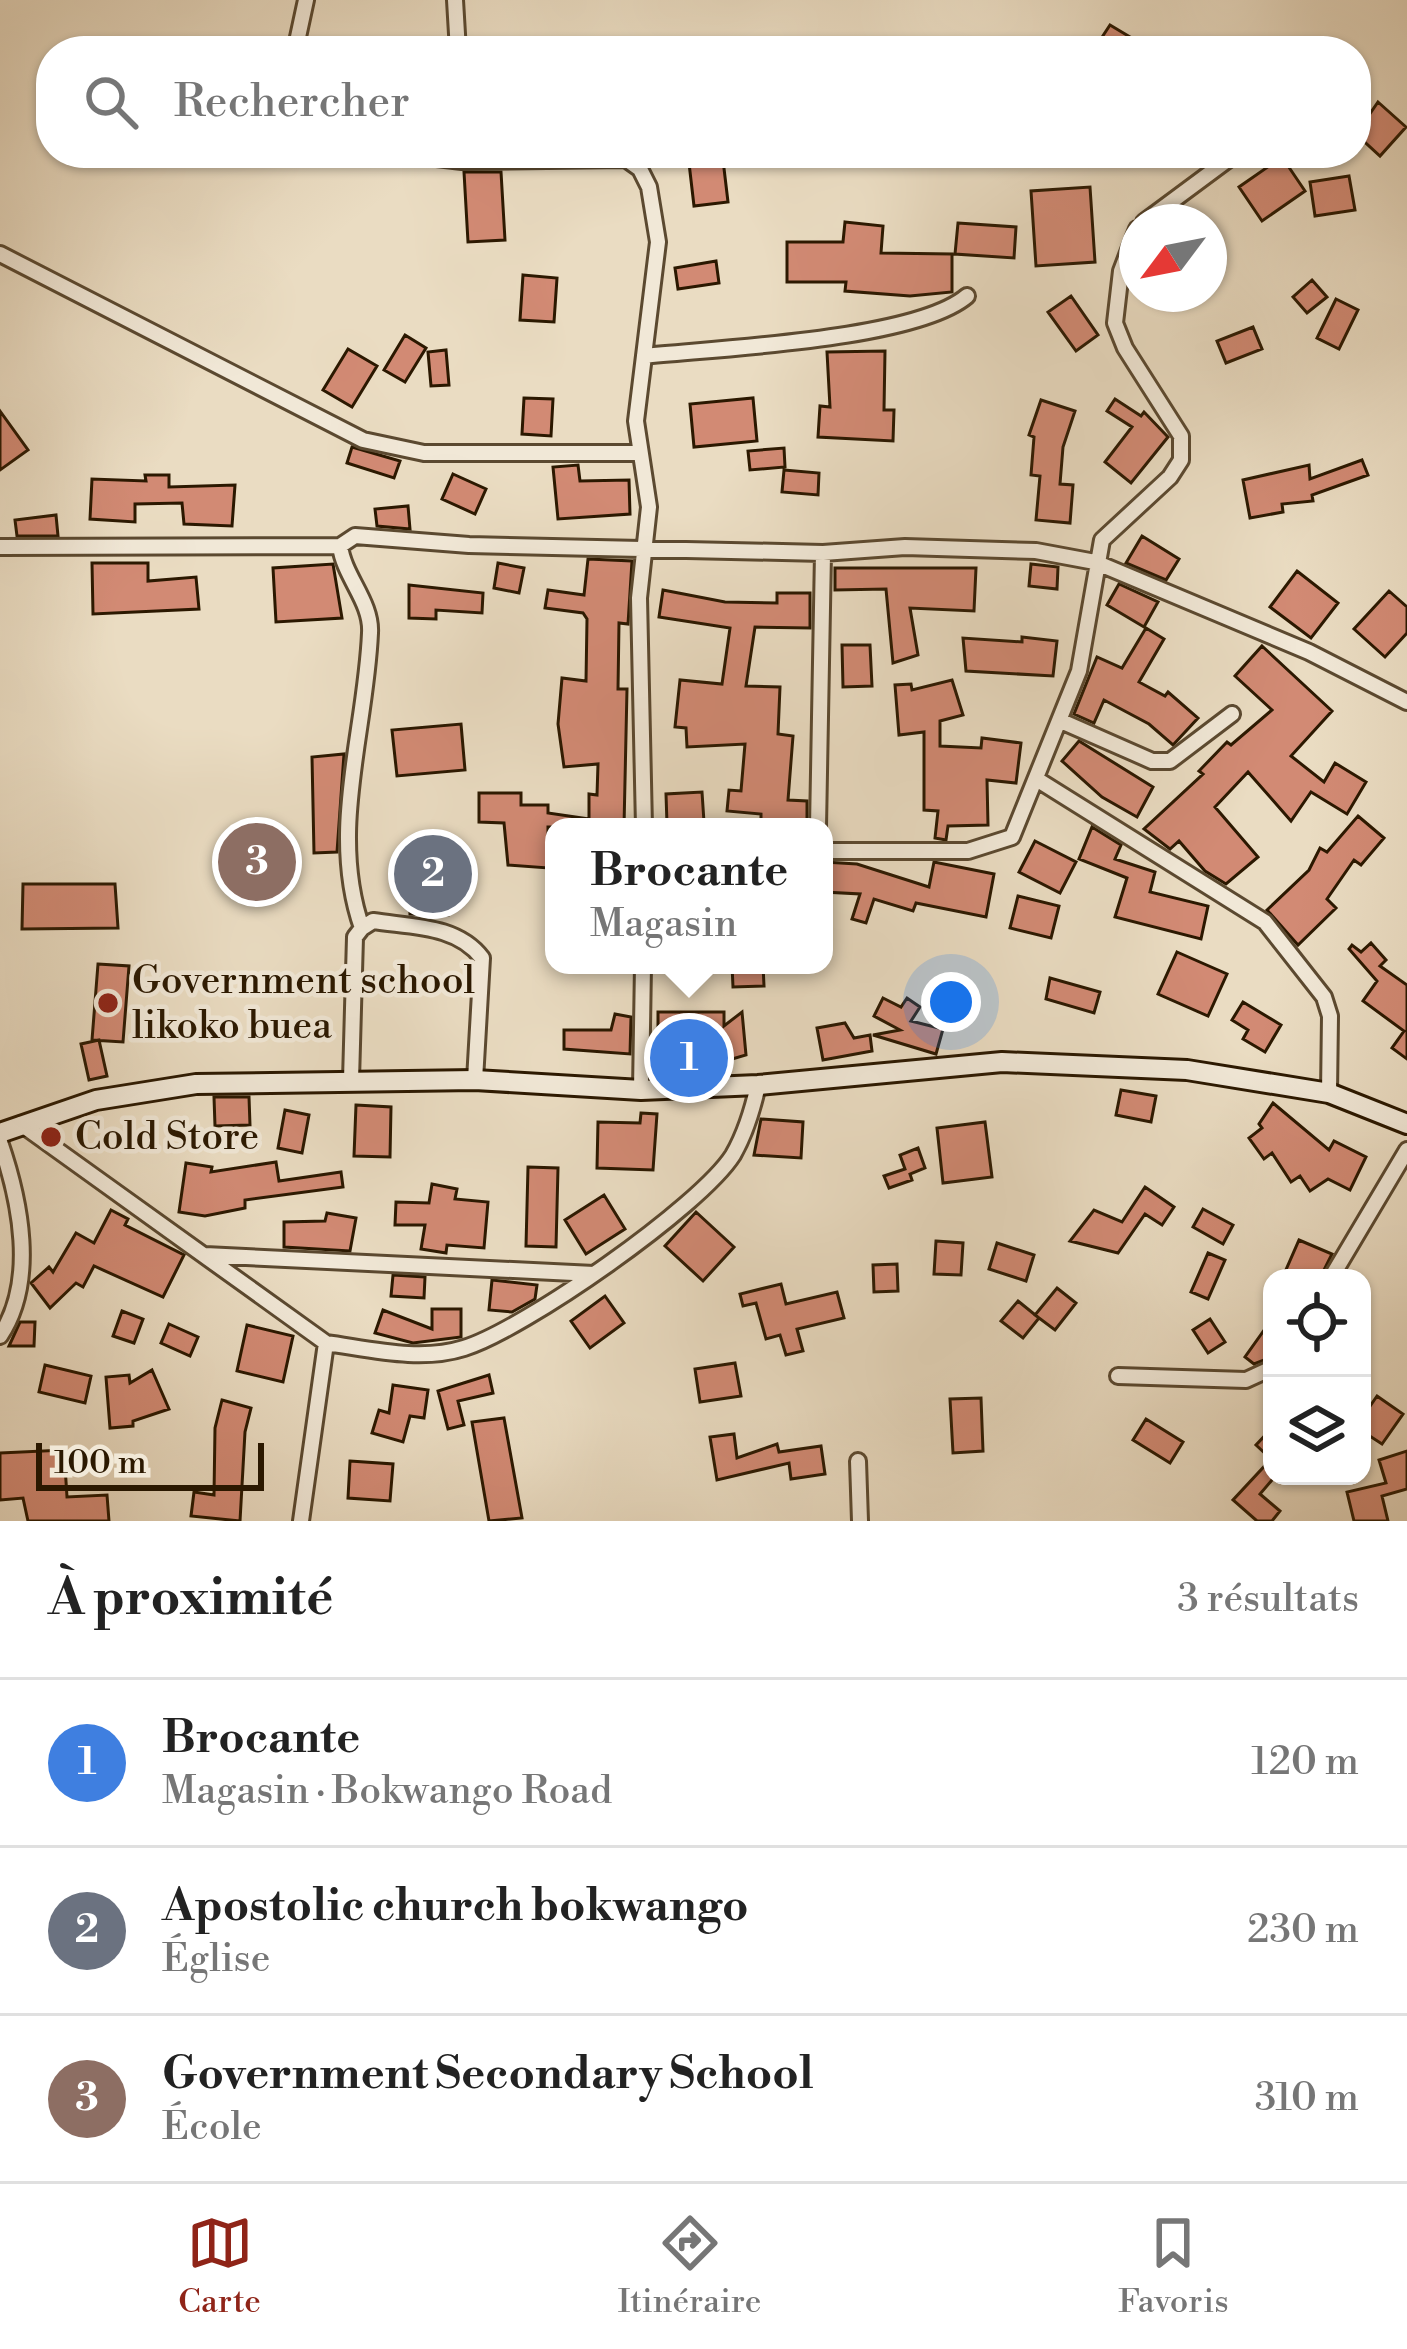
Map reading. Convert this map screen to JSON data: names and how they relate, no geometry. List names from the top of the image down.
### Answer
{
  "places": ["Government school likoko buea", "Cold Store"],
  "scale_bar": "100 m",
  "north": "bottom left",
  "page": {
    "search": "Rechercher",
    "pins": ["3", "2", "1"],
    "popup": ["Brocante", "Magasin"],
    "scale": "100 m",
    "heading": ["À proximité", "3 résultats"],
    "list": [
      {
        "mark": "1",
        "name": "Brocante",
        "note": "Magasin · Bokwango Road",
        "value": "120 m"
      },
      {
        "mark": "2",
        "name": "Apostolic church bokwango",
        "note": "Église",
        "value": "230 m"
      },
      {
        "mark": "3",
        "name": "Government Secondary School",
        "note": "École",
        "value": "310 m"
      }
    ],
    "nav": ["Carte", "Itinéraire", "Favoris"]
  }
}
